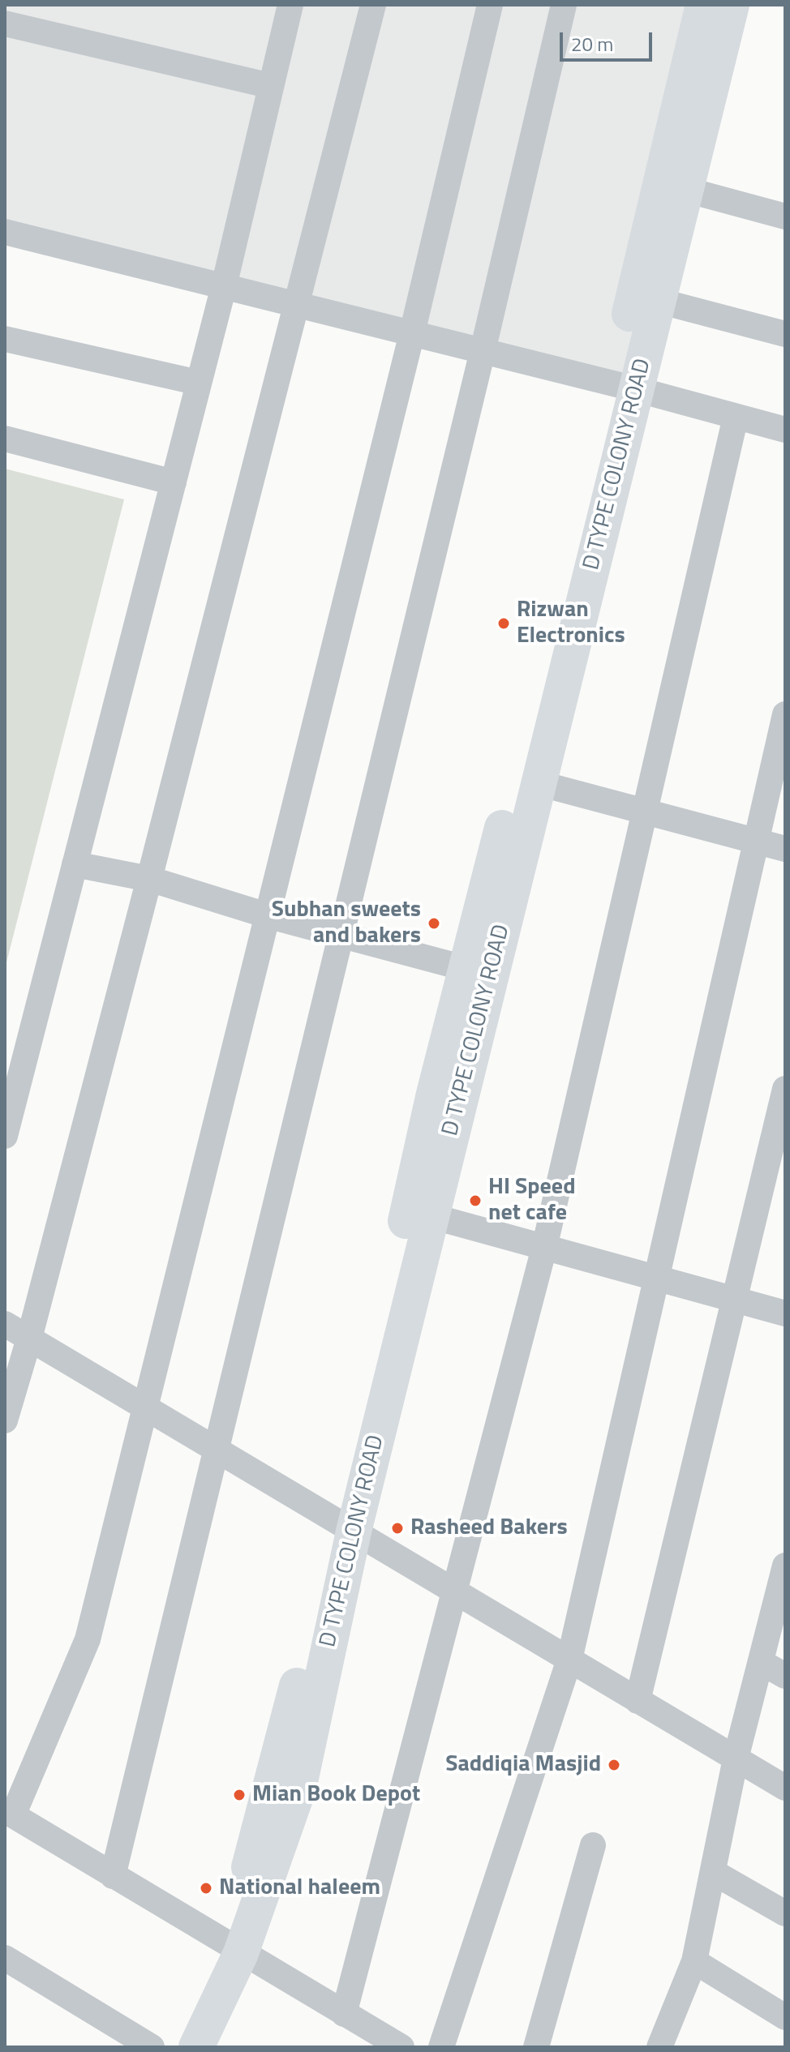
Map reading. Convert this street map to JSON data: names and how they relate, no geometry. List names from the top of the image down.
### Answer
{
  "streets": {
    "main road": ["D TYPE COLONY ROAD"]
  },
  "places": [
    "Rizwan Electronics",
    "Subhan sweets and bakers",
    "HI Speed net cafe",
    "Rasheed Bakers",
    "Saddiqia Masjid",
    "Mian Book Depot",
    "National haleem"
  ],
  "scale_bar": "20 m"
}
